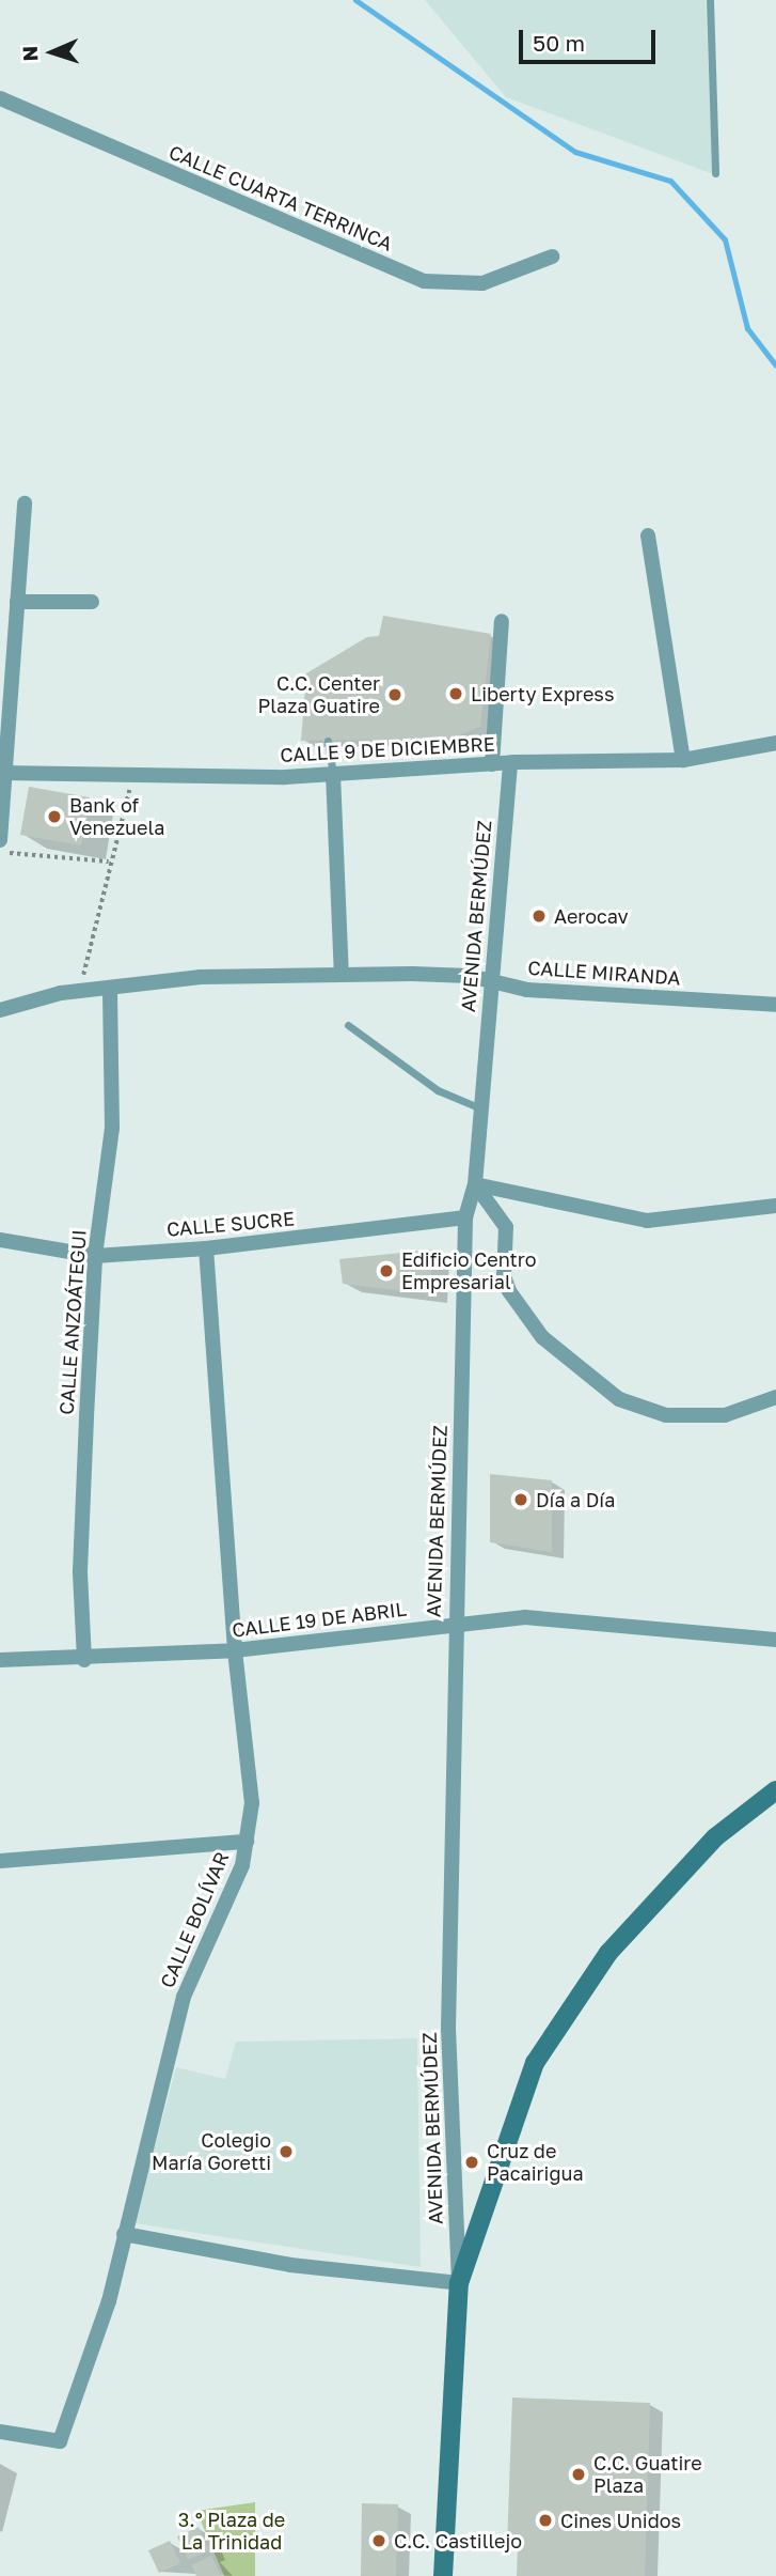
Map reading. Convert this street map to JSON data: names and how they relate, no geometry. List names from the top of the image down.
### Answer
{
  "streets": {
    "street": [
      "CALLE CUARTA TERRINCA",
      "CALLE 9 DE DICIEMBRE",
      "AVENIDA BERMÚDEZ",
      "CALLE MIRANDA",
      "CALLE SUCRE",
      "CALLE ANZOÁTEGUI",
      "CALLE 19 DE ABRIL",
      "CALLE BOLÍVAR"
    ]
  },
  "crossings": [
    ["CALLE 9 DE DICIEMBRE", "AVENIDA BERMÚDEZ"],
    ["AVENIDA BERMÚDEZ", "CALLE MIRANDA"],
    ["AVENIDA BERMÚDEZ", "CALLE SUCRE"],
    ["AVENIDA BERMÚDEZ", "CALLE 19 DE ABRIL"],
    ["CALLE MIRANDA", "CALLE ANZOÁTEGUI"],
    ["CALLE SUCRE", "CALLE ANZOÁTEGUI"],
    ["CALLE SUCRE", "CALLE BOLÍVAR"],
    ["CALLE ANZOÁTEGUI", "CALLE 19 DE ABRIL"],
    ["CALLE 19 DE ABRIL", "CALLE BOLÍVAR"]
  ],
  "parks": ["3.° Plaza de La Trinidad"],
  "places": [
    "Liberty Express",
    "C.C. Center Plaza Guatire",
    "Bank of Venezuela",
    "Aerocav",
    "Edificio Centro Empresarial",
    "Día a Día",
    "Colegio María Goretti",
    "Cruz de Pacairigua",
    "C.C. Guatire Plaza",
    "Cines Unidos",
    "C.C. Castillejo"
  ],
  "scale_bar": "50 m",
  "north": "left"
}
